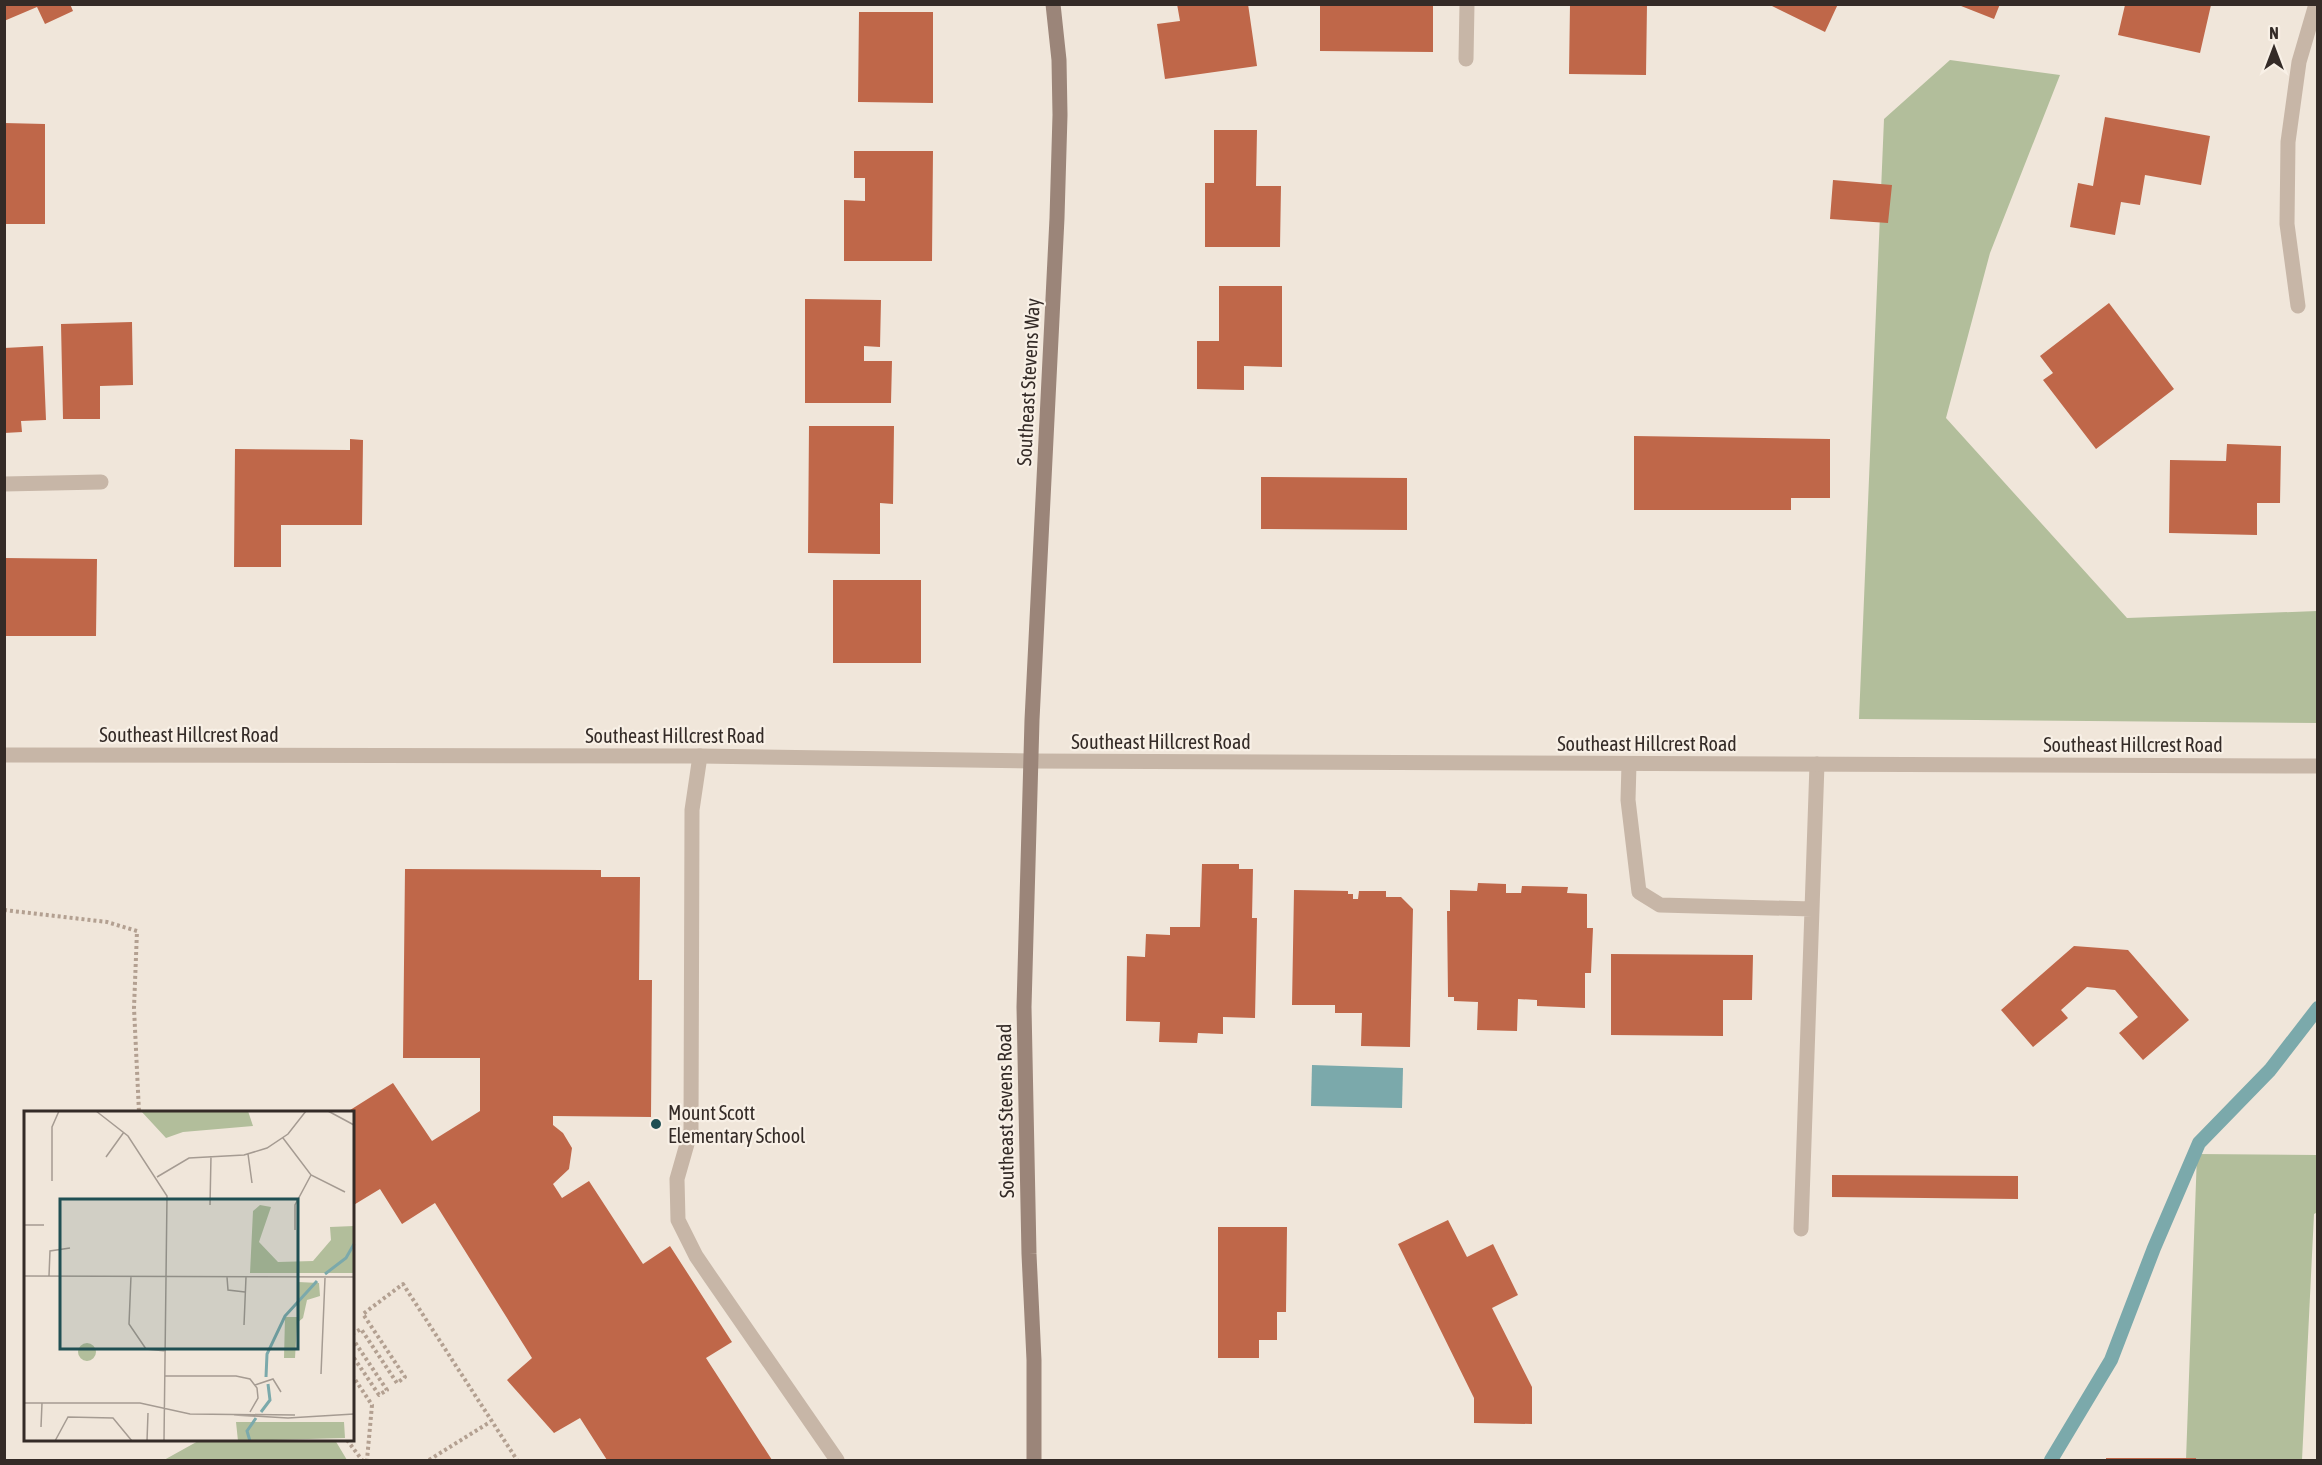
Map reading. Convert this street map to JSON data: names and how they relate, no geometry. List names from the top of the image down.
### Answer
{
  "streets": {
    "street": ["Southeast Stevens Way", "Southeast Hillcrest Road", "Southeast Stevens Road"]
  },
  "crossings": [
    ["Southeast Stevens Way", "Southeast Hillcrest Road"],
    ["Southeast Stevens Way", "Southeast Stevens Road"],
    ["Southeast Hillcrest Road", "Southeast Stevens Road"]
  ],
  "places": ["Mount Scott Elementary School"],
  "north": "top"
}
